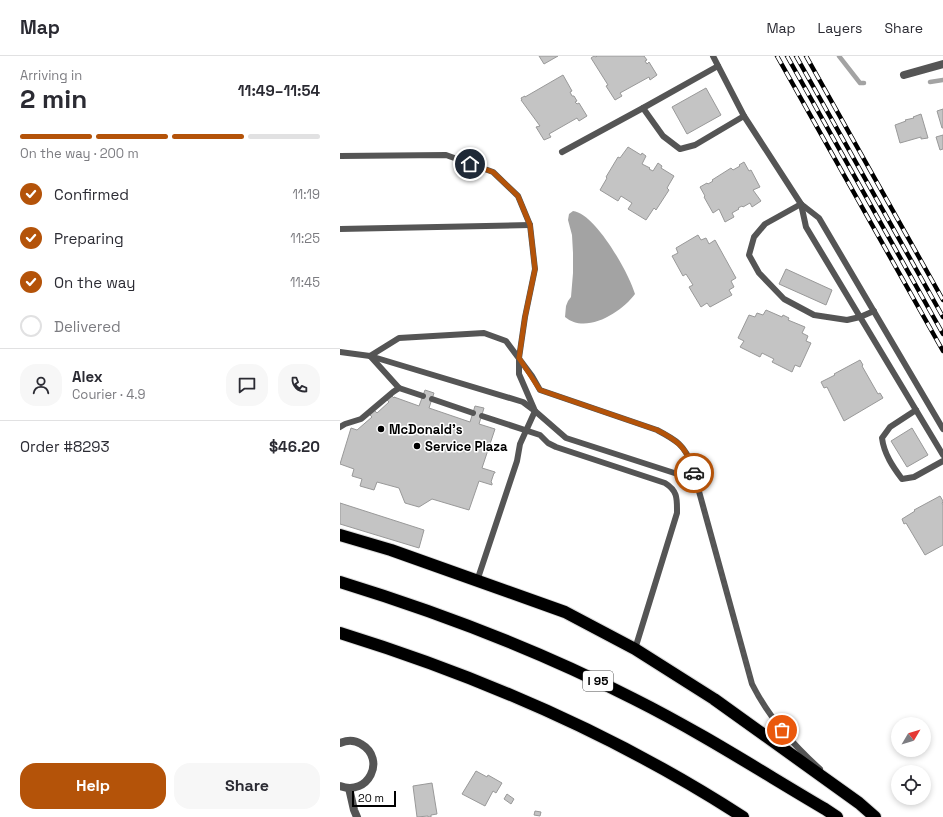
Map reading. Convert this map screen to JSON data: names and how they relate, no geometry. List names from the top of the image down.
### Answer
{
  "streets": {
    "highway": ["I 95"]
  },
  "places": ["McDonald's", "Service Plaza"],
  "scale_bar": "20 m",
  "north": "top right",
  "page": {
    "header": "Map",
    "nav": ["Map", "Layers", "Share"],
    "heading": ["2 min", "Arriving in", "11:49–11:54"],
    "panel": [
      "Alex",
      "Courier · 4.9",
      "Order #8293",
      "$46.20"
    ],
    "bar": "On the way · 200 m",
    "list": [
      ["Confirmed", "11:19"],
      ["Preparing", "11:25"],
      ["On the way", "11:45"],
      "Delivered"
    ],
    "buttons": ["Help", "Share"],
    "scale": "20 m"
  }
}
